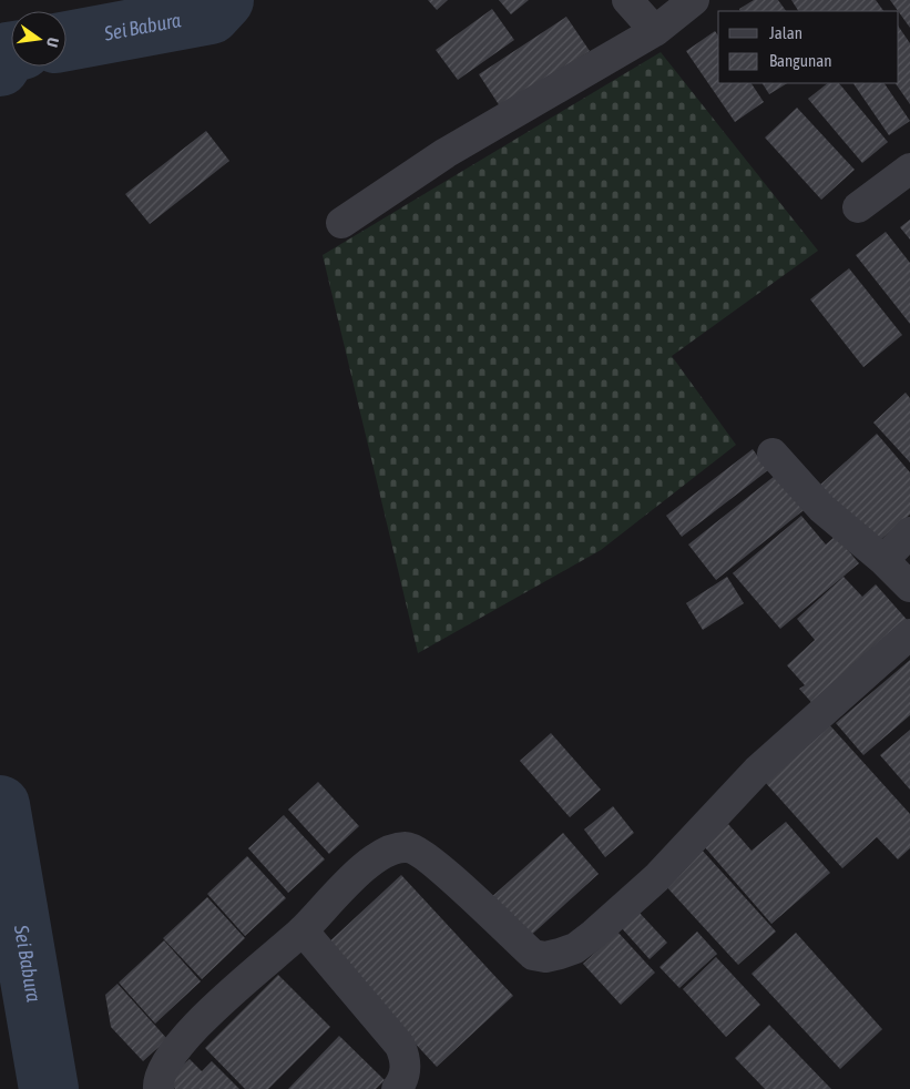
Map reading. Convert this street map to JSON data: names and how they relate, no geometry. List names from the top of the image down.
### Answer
{
  "water": ["Sei Babura"],
  "legend": ["Jalan", "Bangunan"],
  "north": "right"
}
